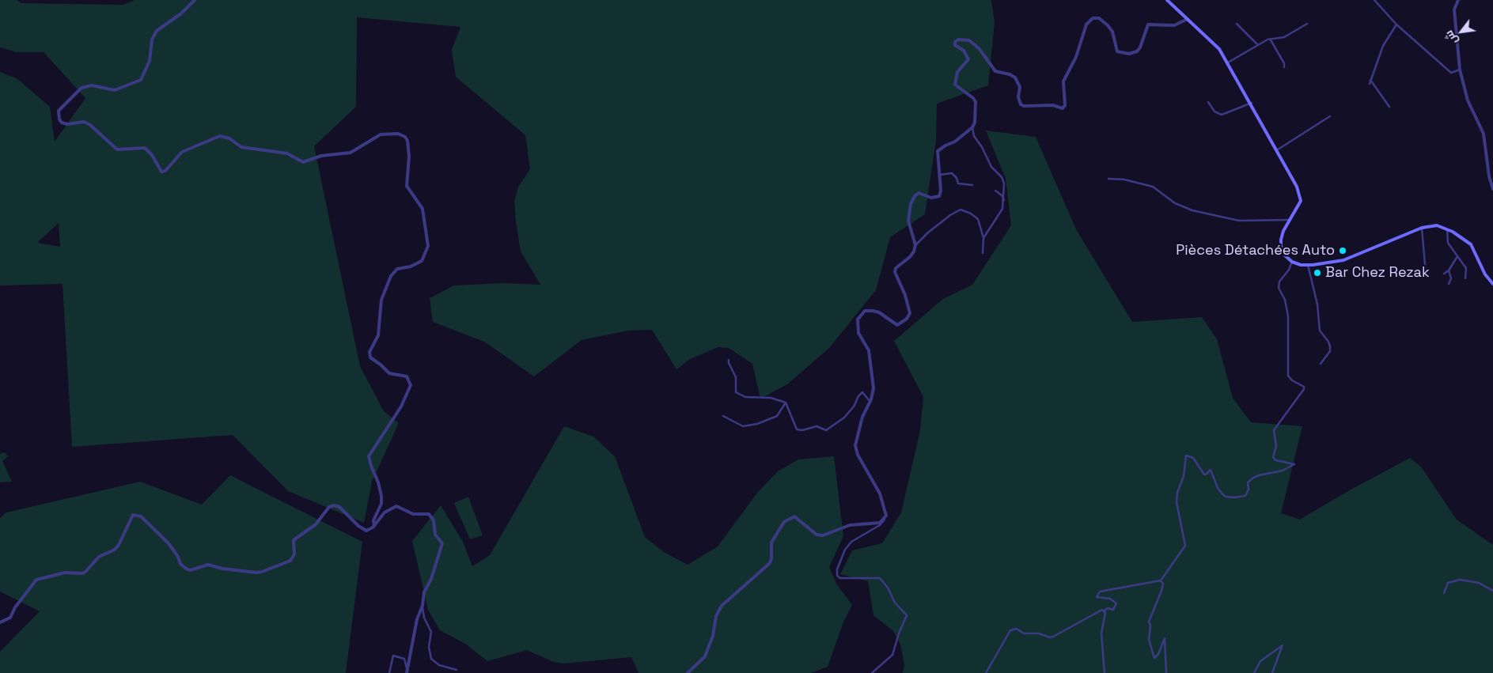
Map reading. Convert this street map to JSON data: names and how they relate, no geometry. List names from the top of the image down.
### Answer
{
  "places": ["Pièces Détachées Auto", "Bar Chez Rezak"],
  "north": "bottom left"
}
